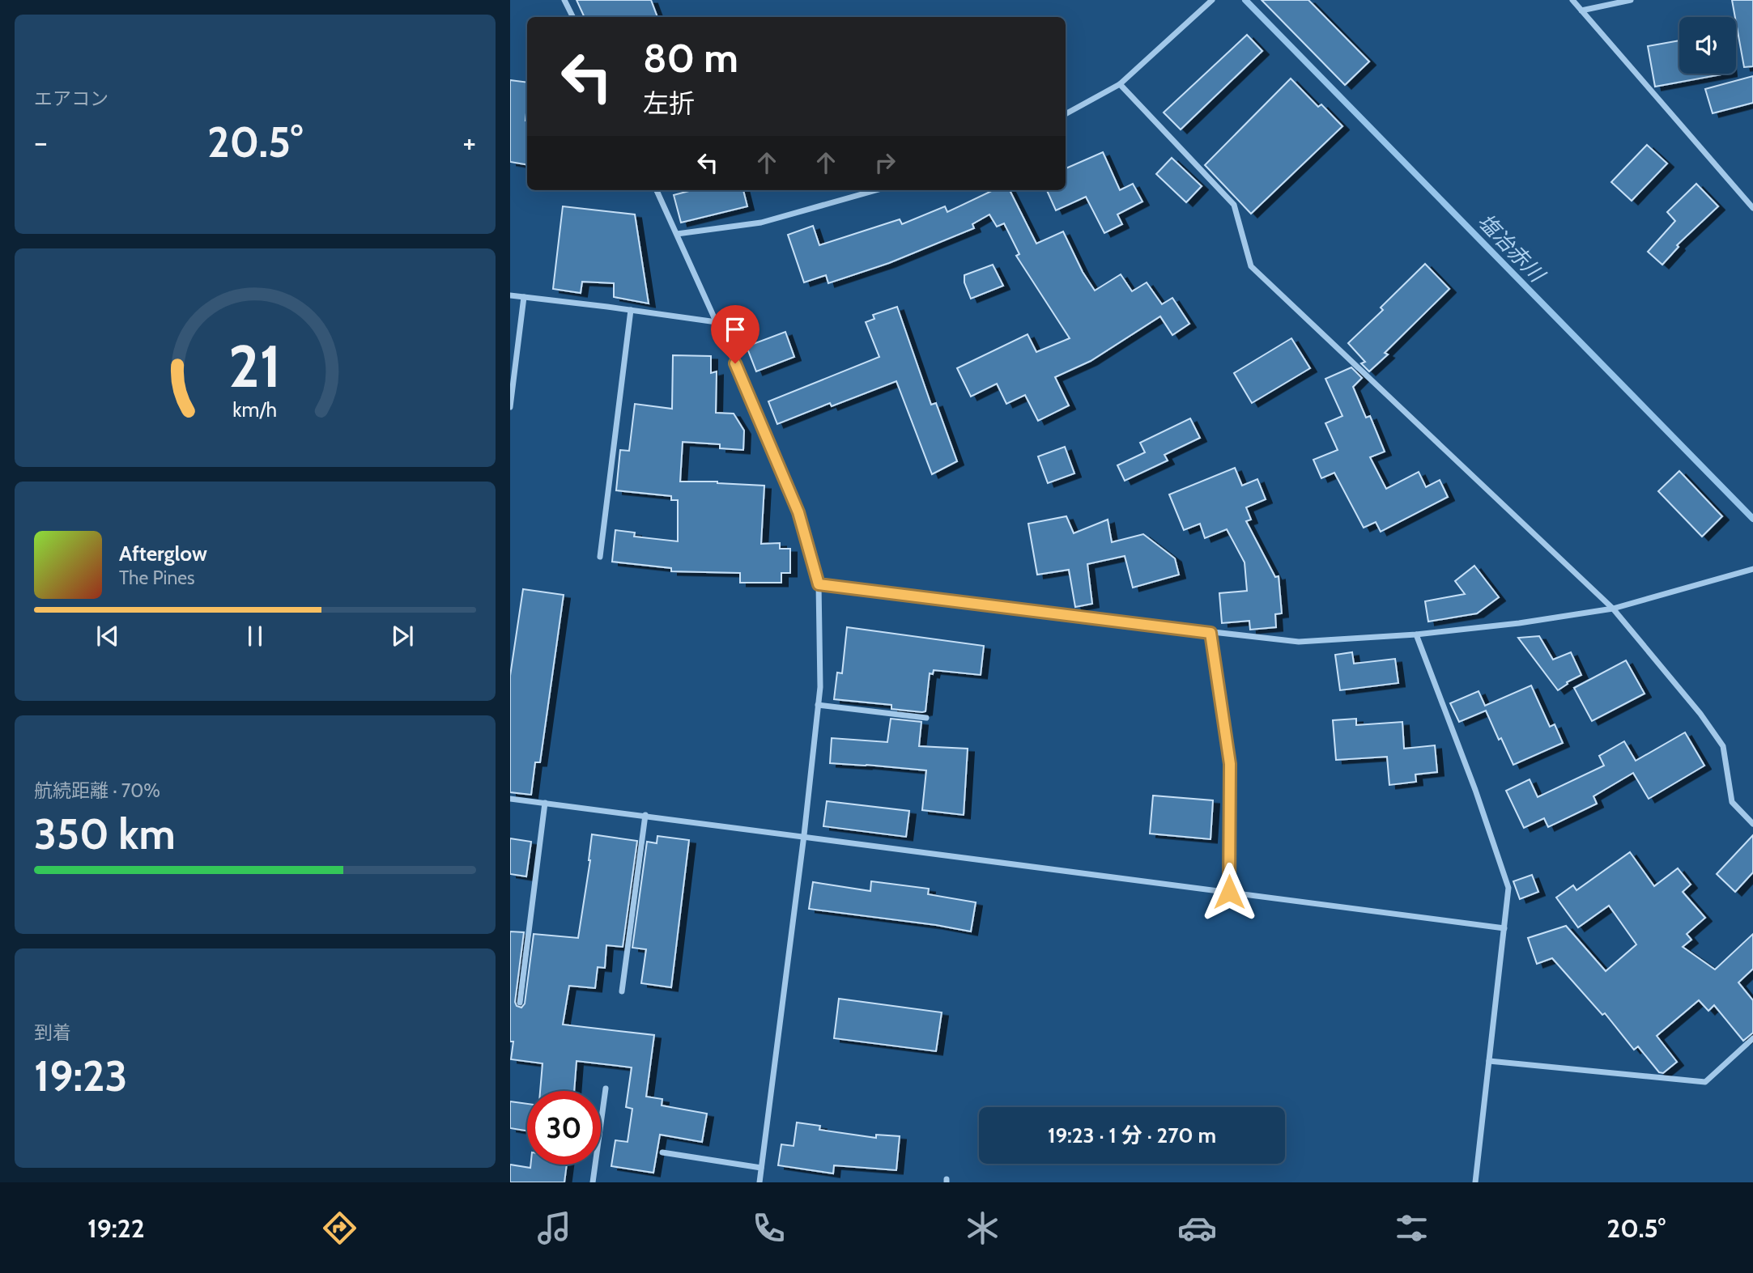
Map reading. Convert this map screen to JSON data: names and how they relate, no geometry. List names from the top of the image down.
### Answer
{
  "water": ["塩冶赤川"],
  "page": {
    "tile": [
      "エアコン",
      ["航続距離 · 70%", "350 km"],
      ["到着", "19:23"]
    ],
    "turn": ["80 m", "左折"],
    "heat": ["−", "20.5°", "+"],
    "song": ["Afterglow", "The Pines"],
    "limit": "30",
    "trip": "19:23 · 1 分 · 270 m",
    "tabs": ["19:22", "20.5°"],
    "gauge": ["21", "km/h"]
  }
}
